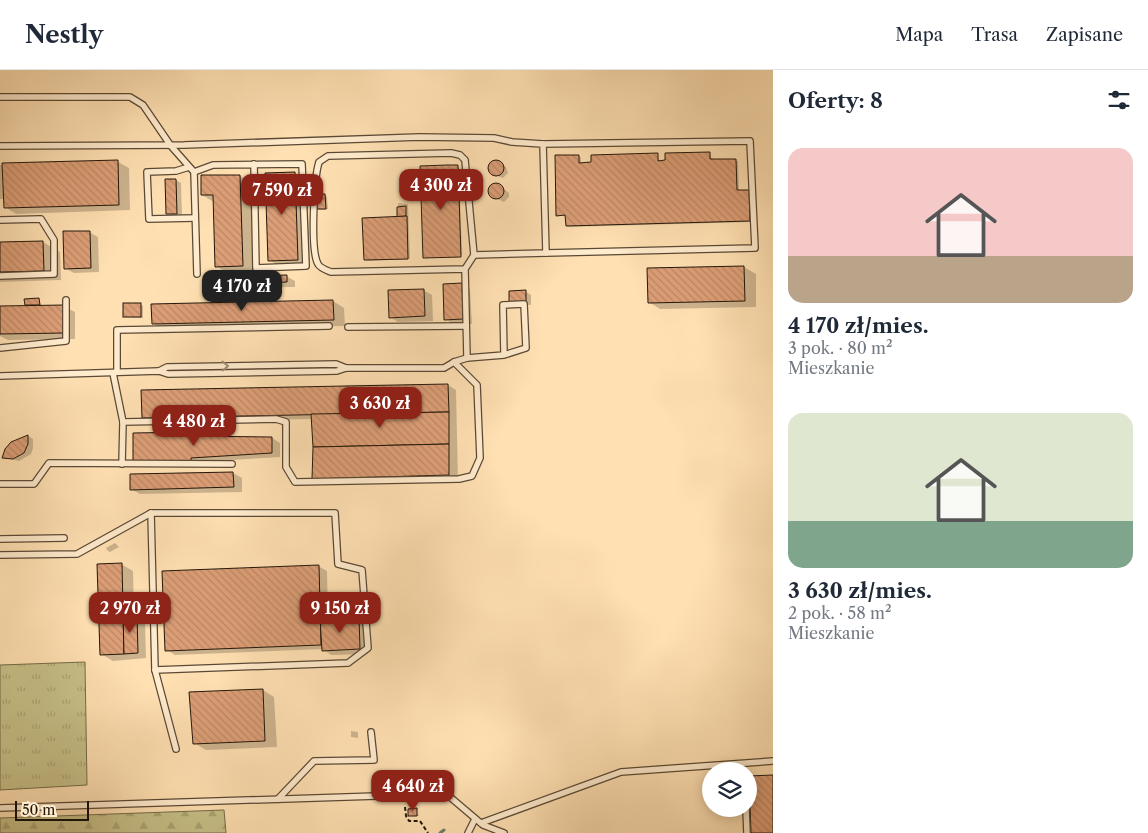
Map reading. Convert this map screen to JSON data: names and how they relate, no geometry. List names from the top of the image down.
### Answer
{
  "scale_bar": "50 m",
  "page": {
    "header": "Nestly",
    "nav": ["Mapa", "Trasa", "Zapisane"],
    "heading": "Oferty: 8",
    "list": [
      {
        "name": "4 170 zł/mies.",
        "note": "3 pok. · 80 m² · Mieszkanie"
      },
      {
        "name": "3 630 zł/mies.",
        "note": "2 pok. · 58 m² · Mieszkanie"
      }
    ],
    "price": [
      "4 300 zł",
      "7 590 zł",
      "4 170 zł",
      "3 630 zł",
      "4 480 zł",
      "2 970 zł",
      "9 150 zł",
      "4 640 zł"
    ],
    "scale": "50 m"
  }
}
